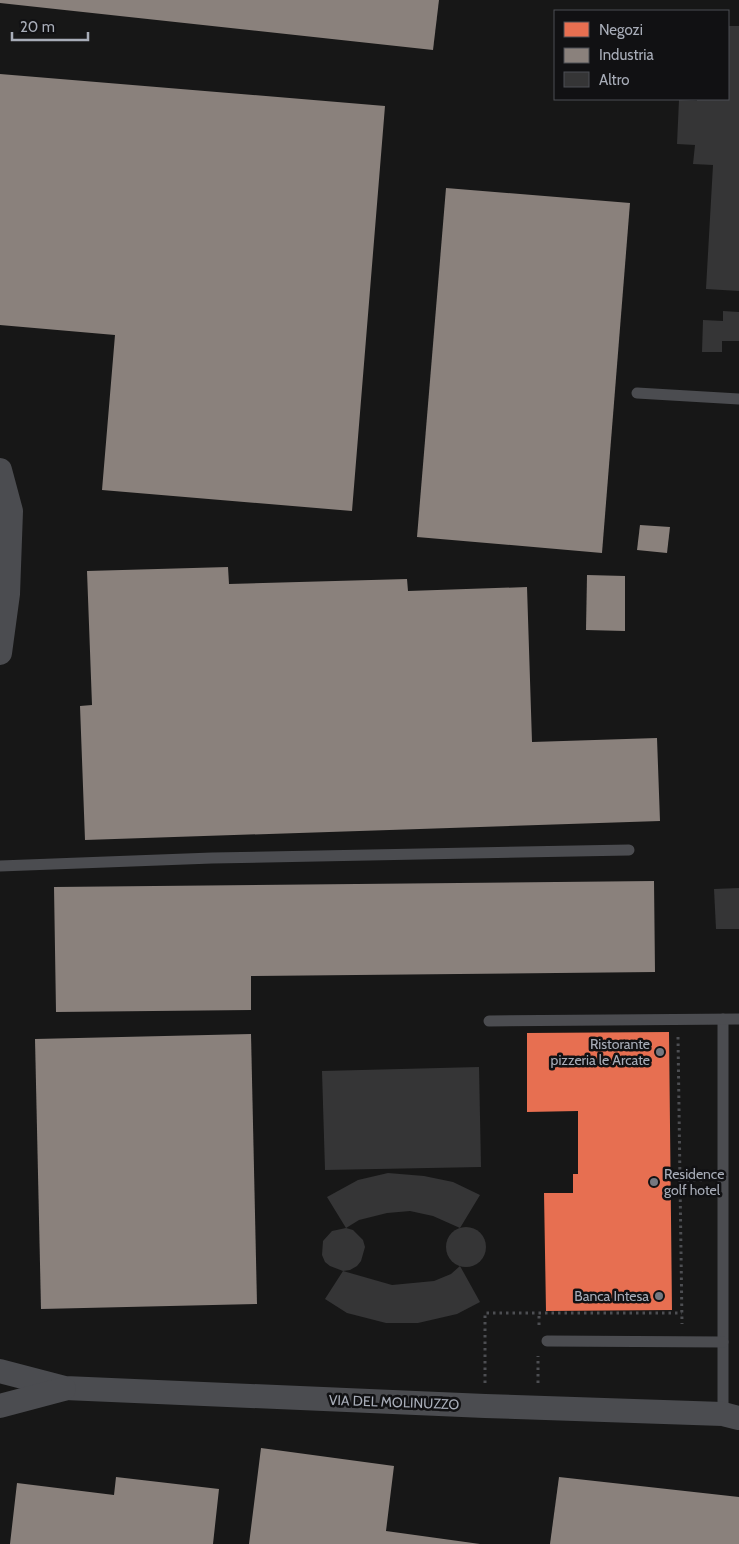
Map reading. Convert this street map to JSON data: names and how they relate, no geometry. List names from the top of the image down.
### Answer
{
  "streets": {
    "street": ["VIA DEL MOLINUZZO"]
  },
  "places": ["Ristorante pizzeria le Arcate", "Residence golf hotel", "Banca Intesa"],
  "legend": ["Negozi", "Industria", "Altro"],
  "scale_bar": "20 m"
}
